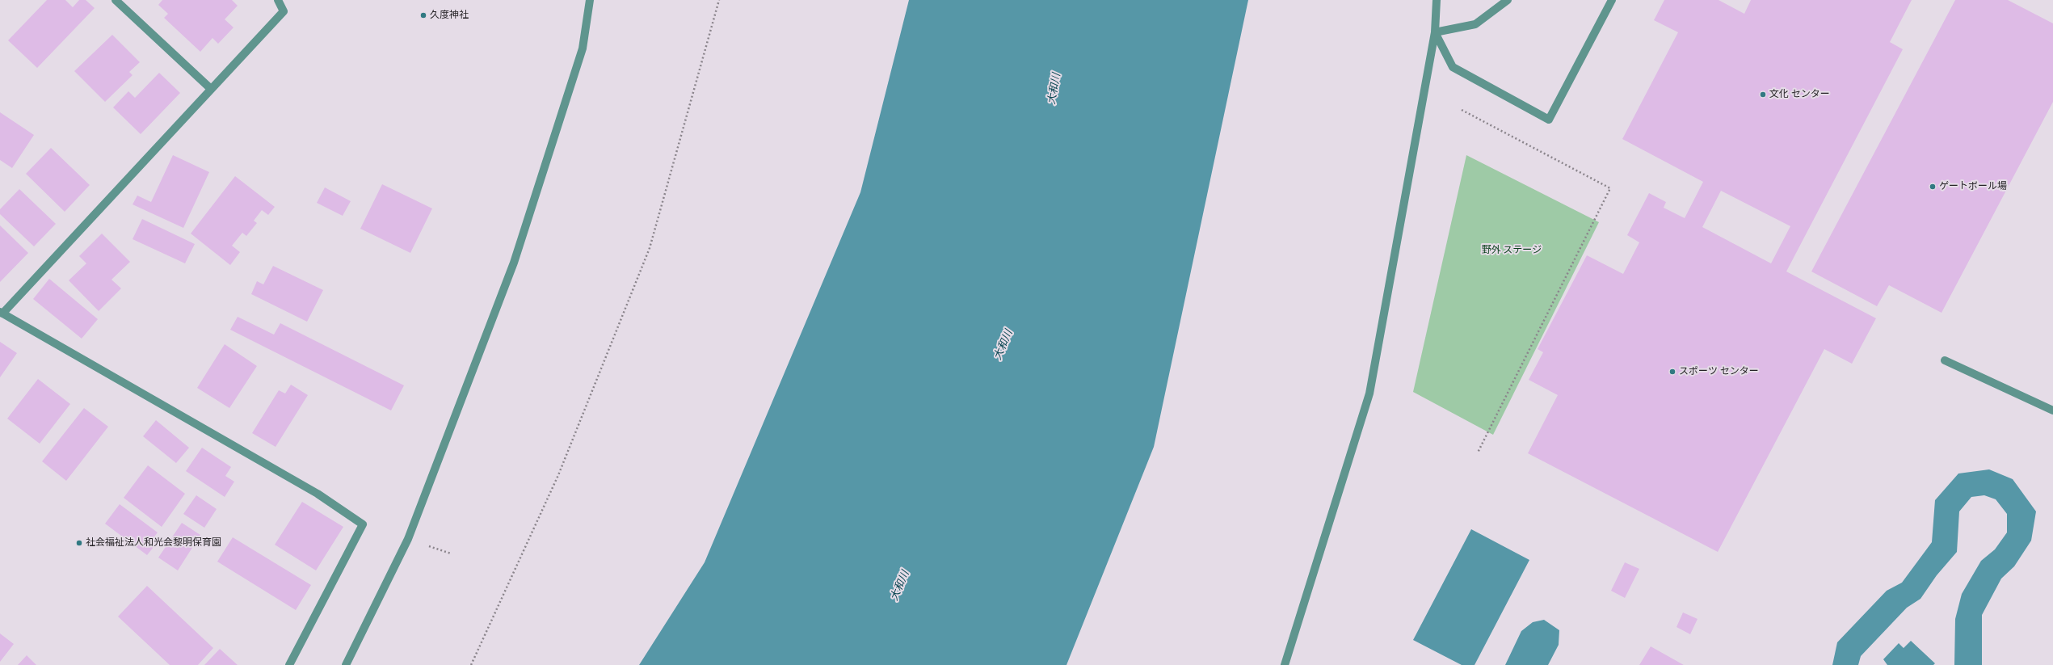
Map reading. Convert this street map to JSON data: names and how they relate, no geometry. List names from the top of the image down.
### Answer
{
  "water": ["大和川"],
  "parks": ["野外 ステージ"],
  "places": [
    "久度神社",
    "文化 センター",
    "ゲートボール場",
    "スポーツ センター",
    "社会福祉法人和光会黎明保育園"
  ]
}
